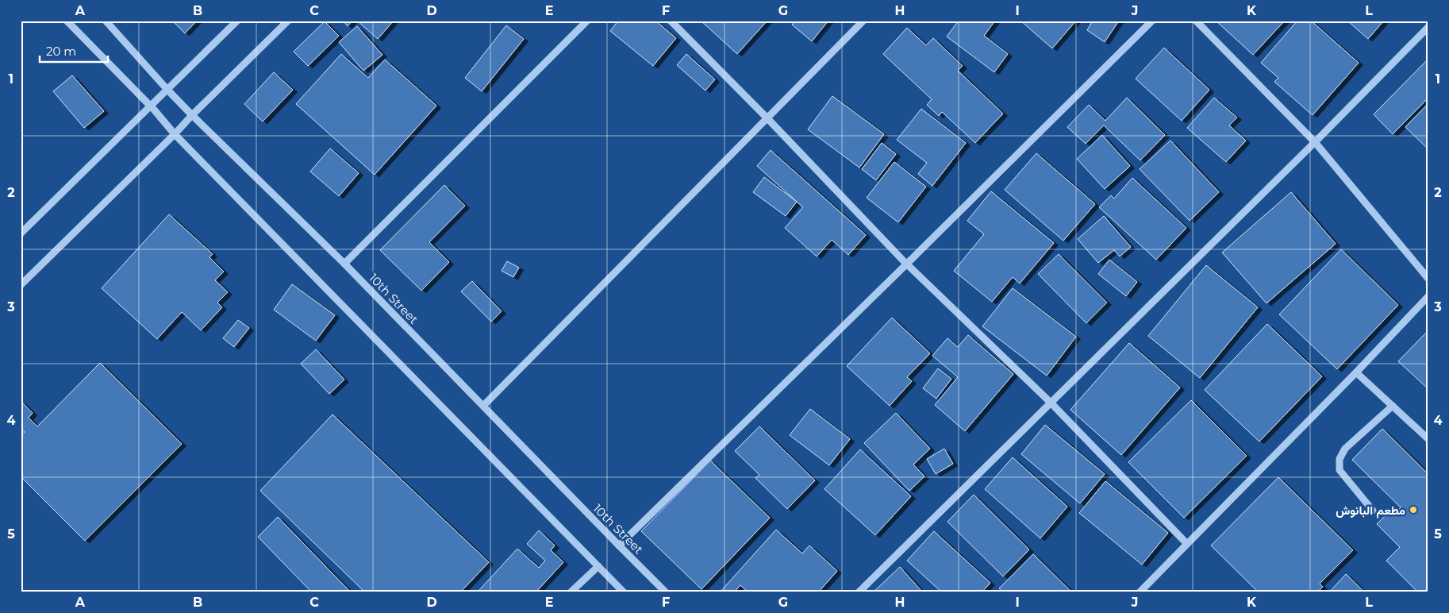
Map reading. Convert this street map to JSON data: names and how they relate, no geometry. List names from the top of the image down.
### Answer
{
  "streets": {
    "street": ["10th Street"]
  },
  "places": ["مطعم البانوش"],
  "scale_bar": "20 m",
  "grid": {
    "columns": [
      "A",
      "B",
      "C",
      "D",
      "E",
      "F",
      "G",
      "H",
      "I",
      "J",
      "K",
      "L"
    ],
    "rows": [
      "1",
      "2",
      "3",
      "4",
      "5"
    ]
  }
}
